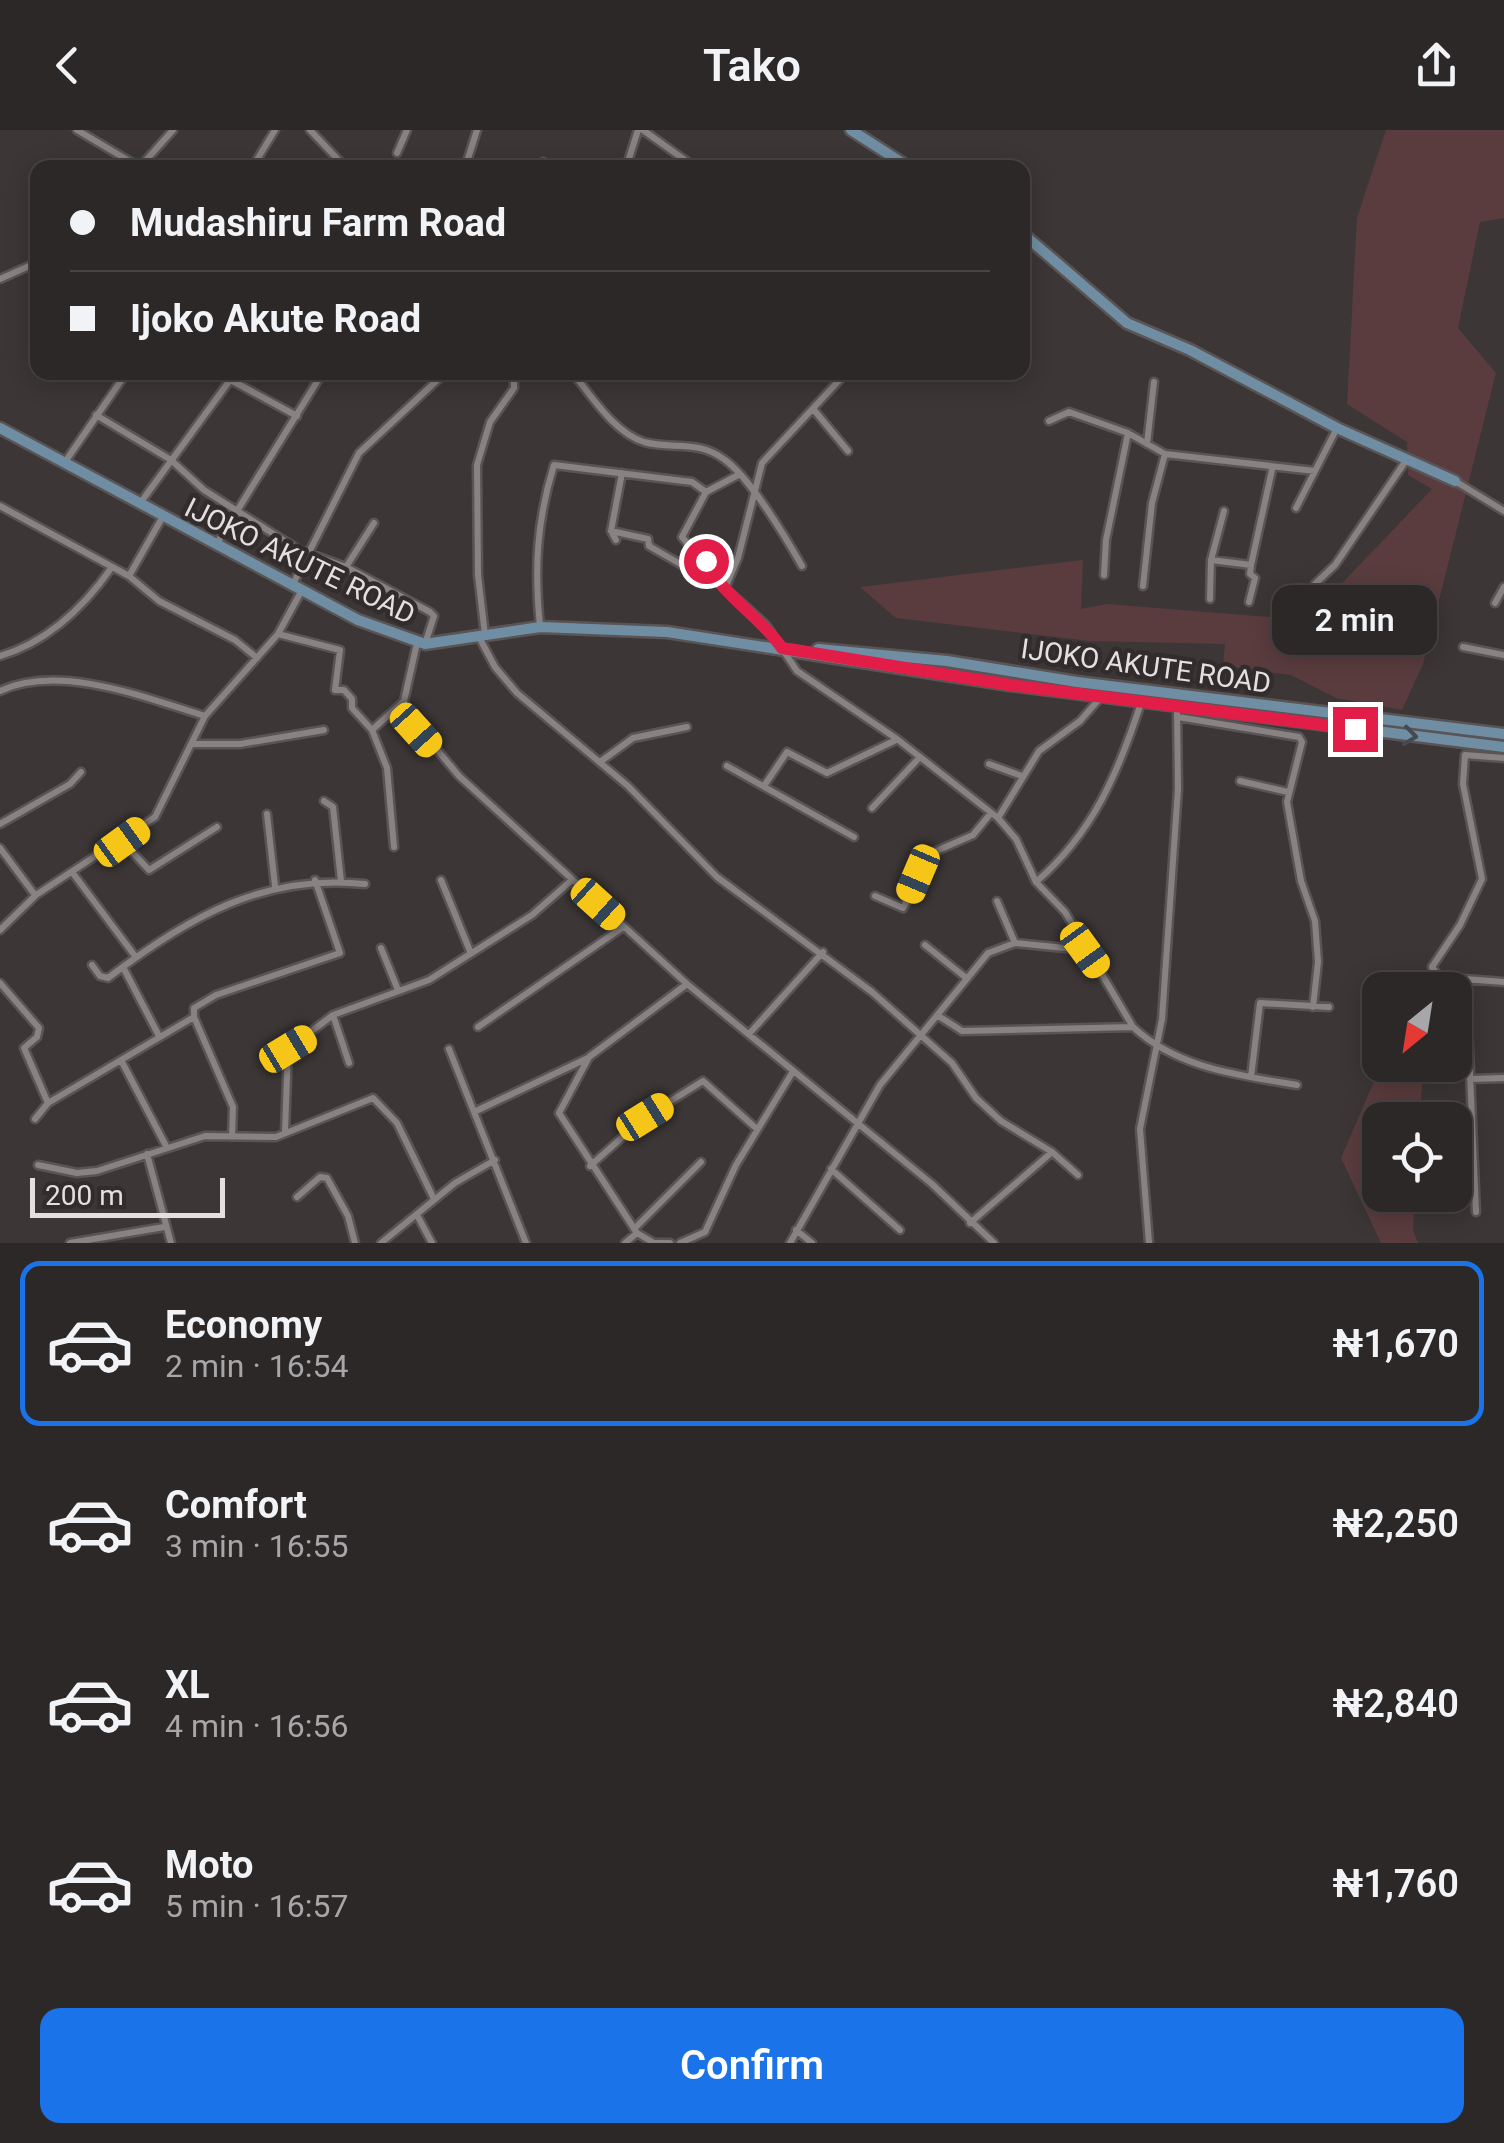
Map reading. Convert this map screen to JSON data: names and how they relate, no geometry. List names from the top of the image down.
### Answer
{
  "streets": {
    "main road": ["IJOKO AKUTE ROAD"]
  },
  "scale_bar": "200 m",
  "north": "bottom left",
  "page": {
    "header": "Tako",
    "banner": ["Mudashiru Farm Road", "Ijoko Akute Road"],
    "bubble": "2 min",
    "scale": "200 m",
    "list": [
      {
        "name": "Economy",
        "note": "2 min · 16:54",
        "value": "₦1,670"
      },
      {
        "name": "Comfort",
        "note": "3 min · 16:55",
        "value": "₦2,250"
      },
      {
        "name": "XL",
        "note": "4 min · 16:56",
        "value": "₦2,840"
      },
      {
        "name": "Moto",
        "note": "5 min · 16:57",
        "value": "₦1,760"
      }
    ],
    "buttons": "Confirm"
  }
}
